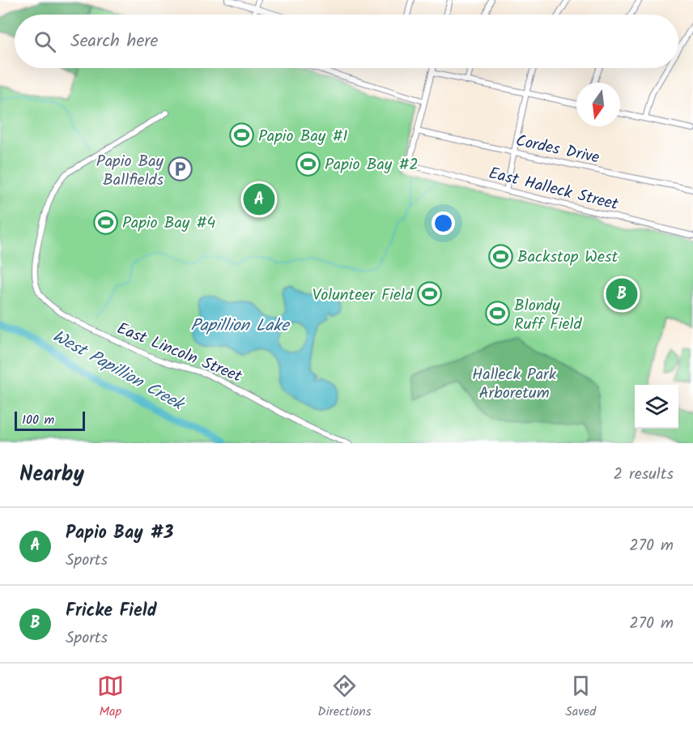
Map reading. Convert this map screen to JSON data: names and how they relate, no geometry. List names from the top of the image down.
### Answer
{
  "streets": {
    "street": ["Cordes Drive", "East Halleck Street", "East Lincoln Street"]
  },
  "crossings": [
    ["Cordes Drive", "East Halleck Street"]
  ],
  "water": ["Papillion Lake", "West Papillion Creek"],
  "parks": ["Halleck Park Arboretum"],
  "places": {
    "sports": [
      "Papio Bay #1",
      "Papio Bay #2",
      "Papio Bay #4",
      "Backstop West",
      "Volunteer Field",
      "Blondy Ruff Field"
    ],
    "parking": ["Papio Bay Ballfields"]
  },
  "scale_bar": "100 m",
  "north": "bottom",
  "page": {
    "search": "Search here",
    "pins": ["A", "B"],
    "scale": "100 m",
    "heading": ["Nearby", "2 results"],
    "list": [
      {
        "mark": "A",
        "name": "Papio Bay #3",
        "note": "Sports",
        "value": "270 m"
      },
      {
        "mark": "B",
        "name": "Fricke Field",
        "note": "Sports",
        "value": "270 m"
      }
    ],
    "nav": ["Map", "Directions", "Saved"]
  }
}
